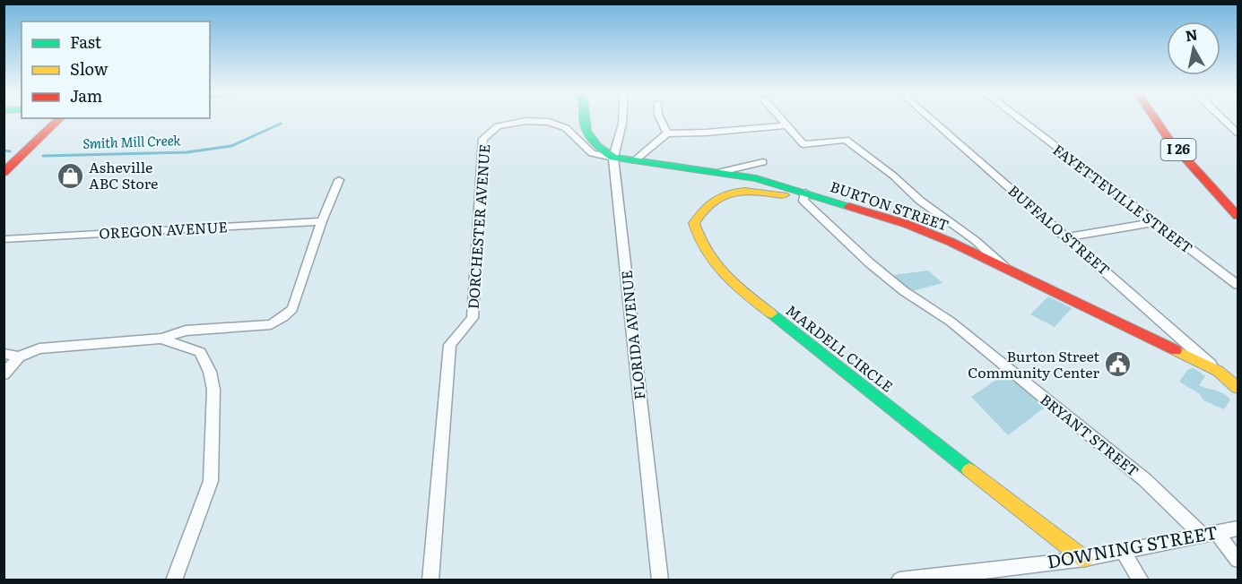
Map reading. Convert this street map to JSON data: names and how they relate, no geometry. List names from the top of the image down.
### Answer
{
  "streets": {
    "main road": ["I 26", "BURTON STREET", "MARDELL CIRCLE"],
    "street": [
      "FAYETTEVILLE STREET",
      "DORCHESTER AVENUE",
      "OREGON AVENUE",
      "BUFFALO STREET",
      "FLORIDA AVENUE",
      "BRYANT STREET",
      "DOWNING STREET"
    ]
  },
  "crossings": [
    ["BURTON STREET", "DORCHESTER AVENUE"],
    ["BURTON STREET", "BUFFALO STREET"],
    ["BURTON STREET", "FLORIDA AVENUE"],
    ["BURTON STREET", "MARDELL CIRCLE"],
    ["BURTON STREET", "BRYANT STREET"],
    ["DORCHESTER AVENUE", "FLORIDA AVENUE"],
    ["MARDELL CIRCLE", "BRYANT STREET"],
    ["MARDELL CIRCLE", "DOWNING STREET"],
    ["BRYANT STREET", "DOWNING STREET"]
  ],
  "water": ["Smith Mill Creek"],
  "places": {
    "shop": ["Asheville ABC Store"],
    "public building": ["Burton Street Community Center"]
  },
  "legend": ["Fast", "Slow", "Jam"],
  "north": "top"
}
